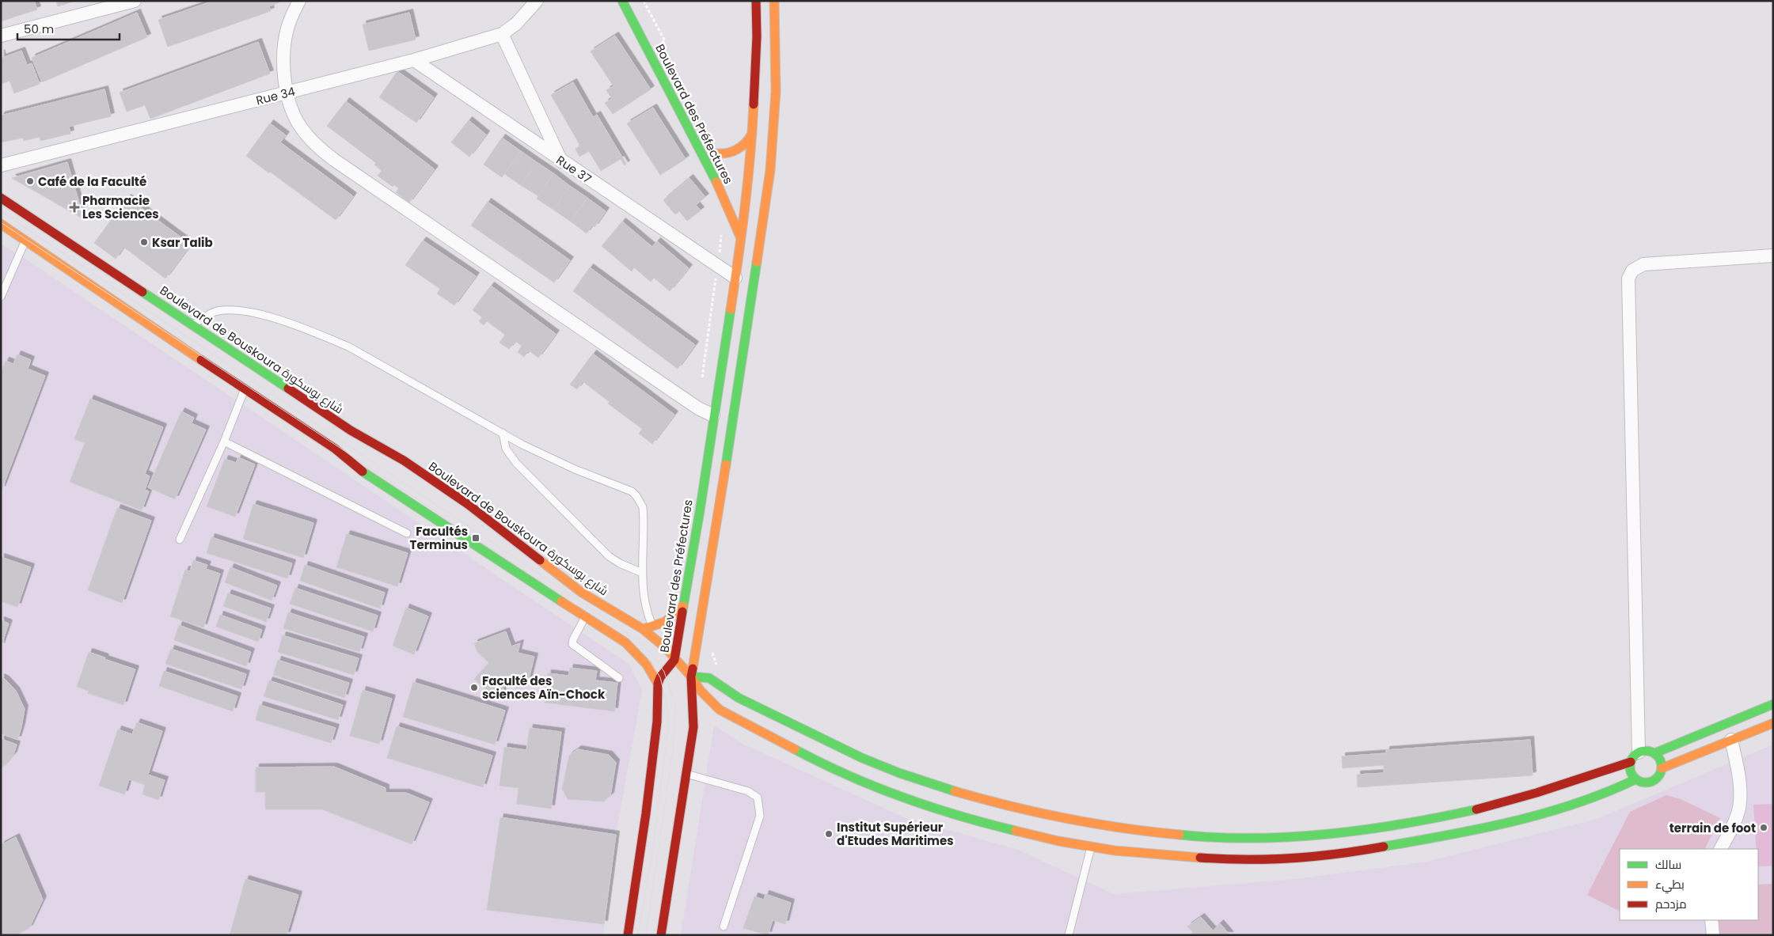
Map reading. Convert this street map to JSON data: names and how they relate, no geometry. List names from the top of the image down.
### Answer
{
  "streets": {
    "street": [
      "Rue 34",
      "Boulevard des Préfectures",
      "Rue 37",
      "Boulevard de Bouskoura شارع بوسكورة"
    ]
  },
  "crossings": [
    ["Rue 34", "Rue 37"],
    ["Boulevard des Préfectures", "Rue 37"],
    ["Boulevard des Préfectures", "Boulevard de Bouskoura شارع بوسكورة"]
  ],
  "places": {
    "other": [
      "Café de la Faculté",
      "Ksar Talib",
      "Faculté des sciences Aïn-Chock",
      "terrain de foot",
      "Institut Supérieur d'Etudes Maritimes"
    ],
    "health": ["Pharmacie Les Sciences"],
    "transit": ["Facultés Terminus"]
  },
  "legend": ["سالك", "بطيء", "مزدحم"],
  "scale_bar": "50 m"
}
